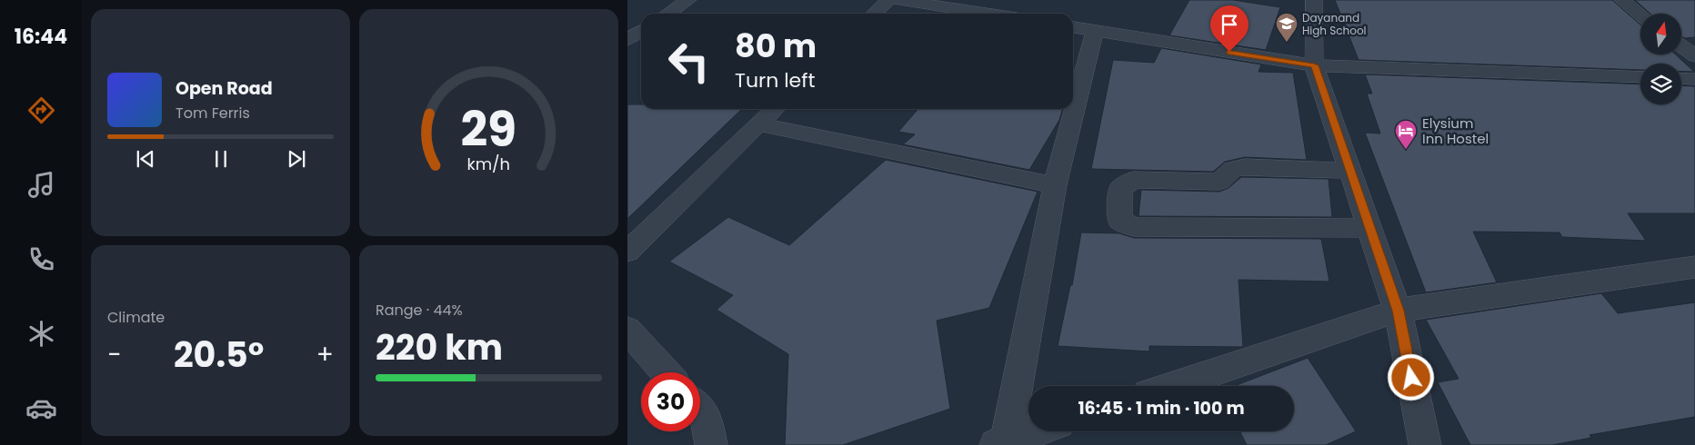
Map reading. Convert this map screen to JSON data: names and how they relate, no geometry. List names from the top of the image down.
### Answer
{
  "places": {
    "school or university": ["Dayanand High School"],
    "hotel": ["Elysium Inn Hostel"]
  },
  "north": "top",
  "page": {
    "tabs": "16:44",
    "turn": ["80 m", "Turn left"],
    "song": ["Open Road", "Tom Ferris"],
    "tile": [
      "Climate",
      ["Range · 44%", "220 km"]
    ],
    "heat": ["−", "20.5°", "+"],
    "limit": "30",
    "trip": "16:45 · 1 min · 100 m",
    "gauge": ["29", "km/h"]
  }
}
